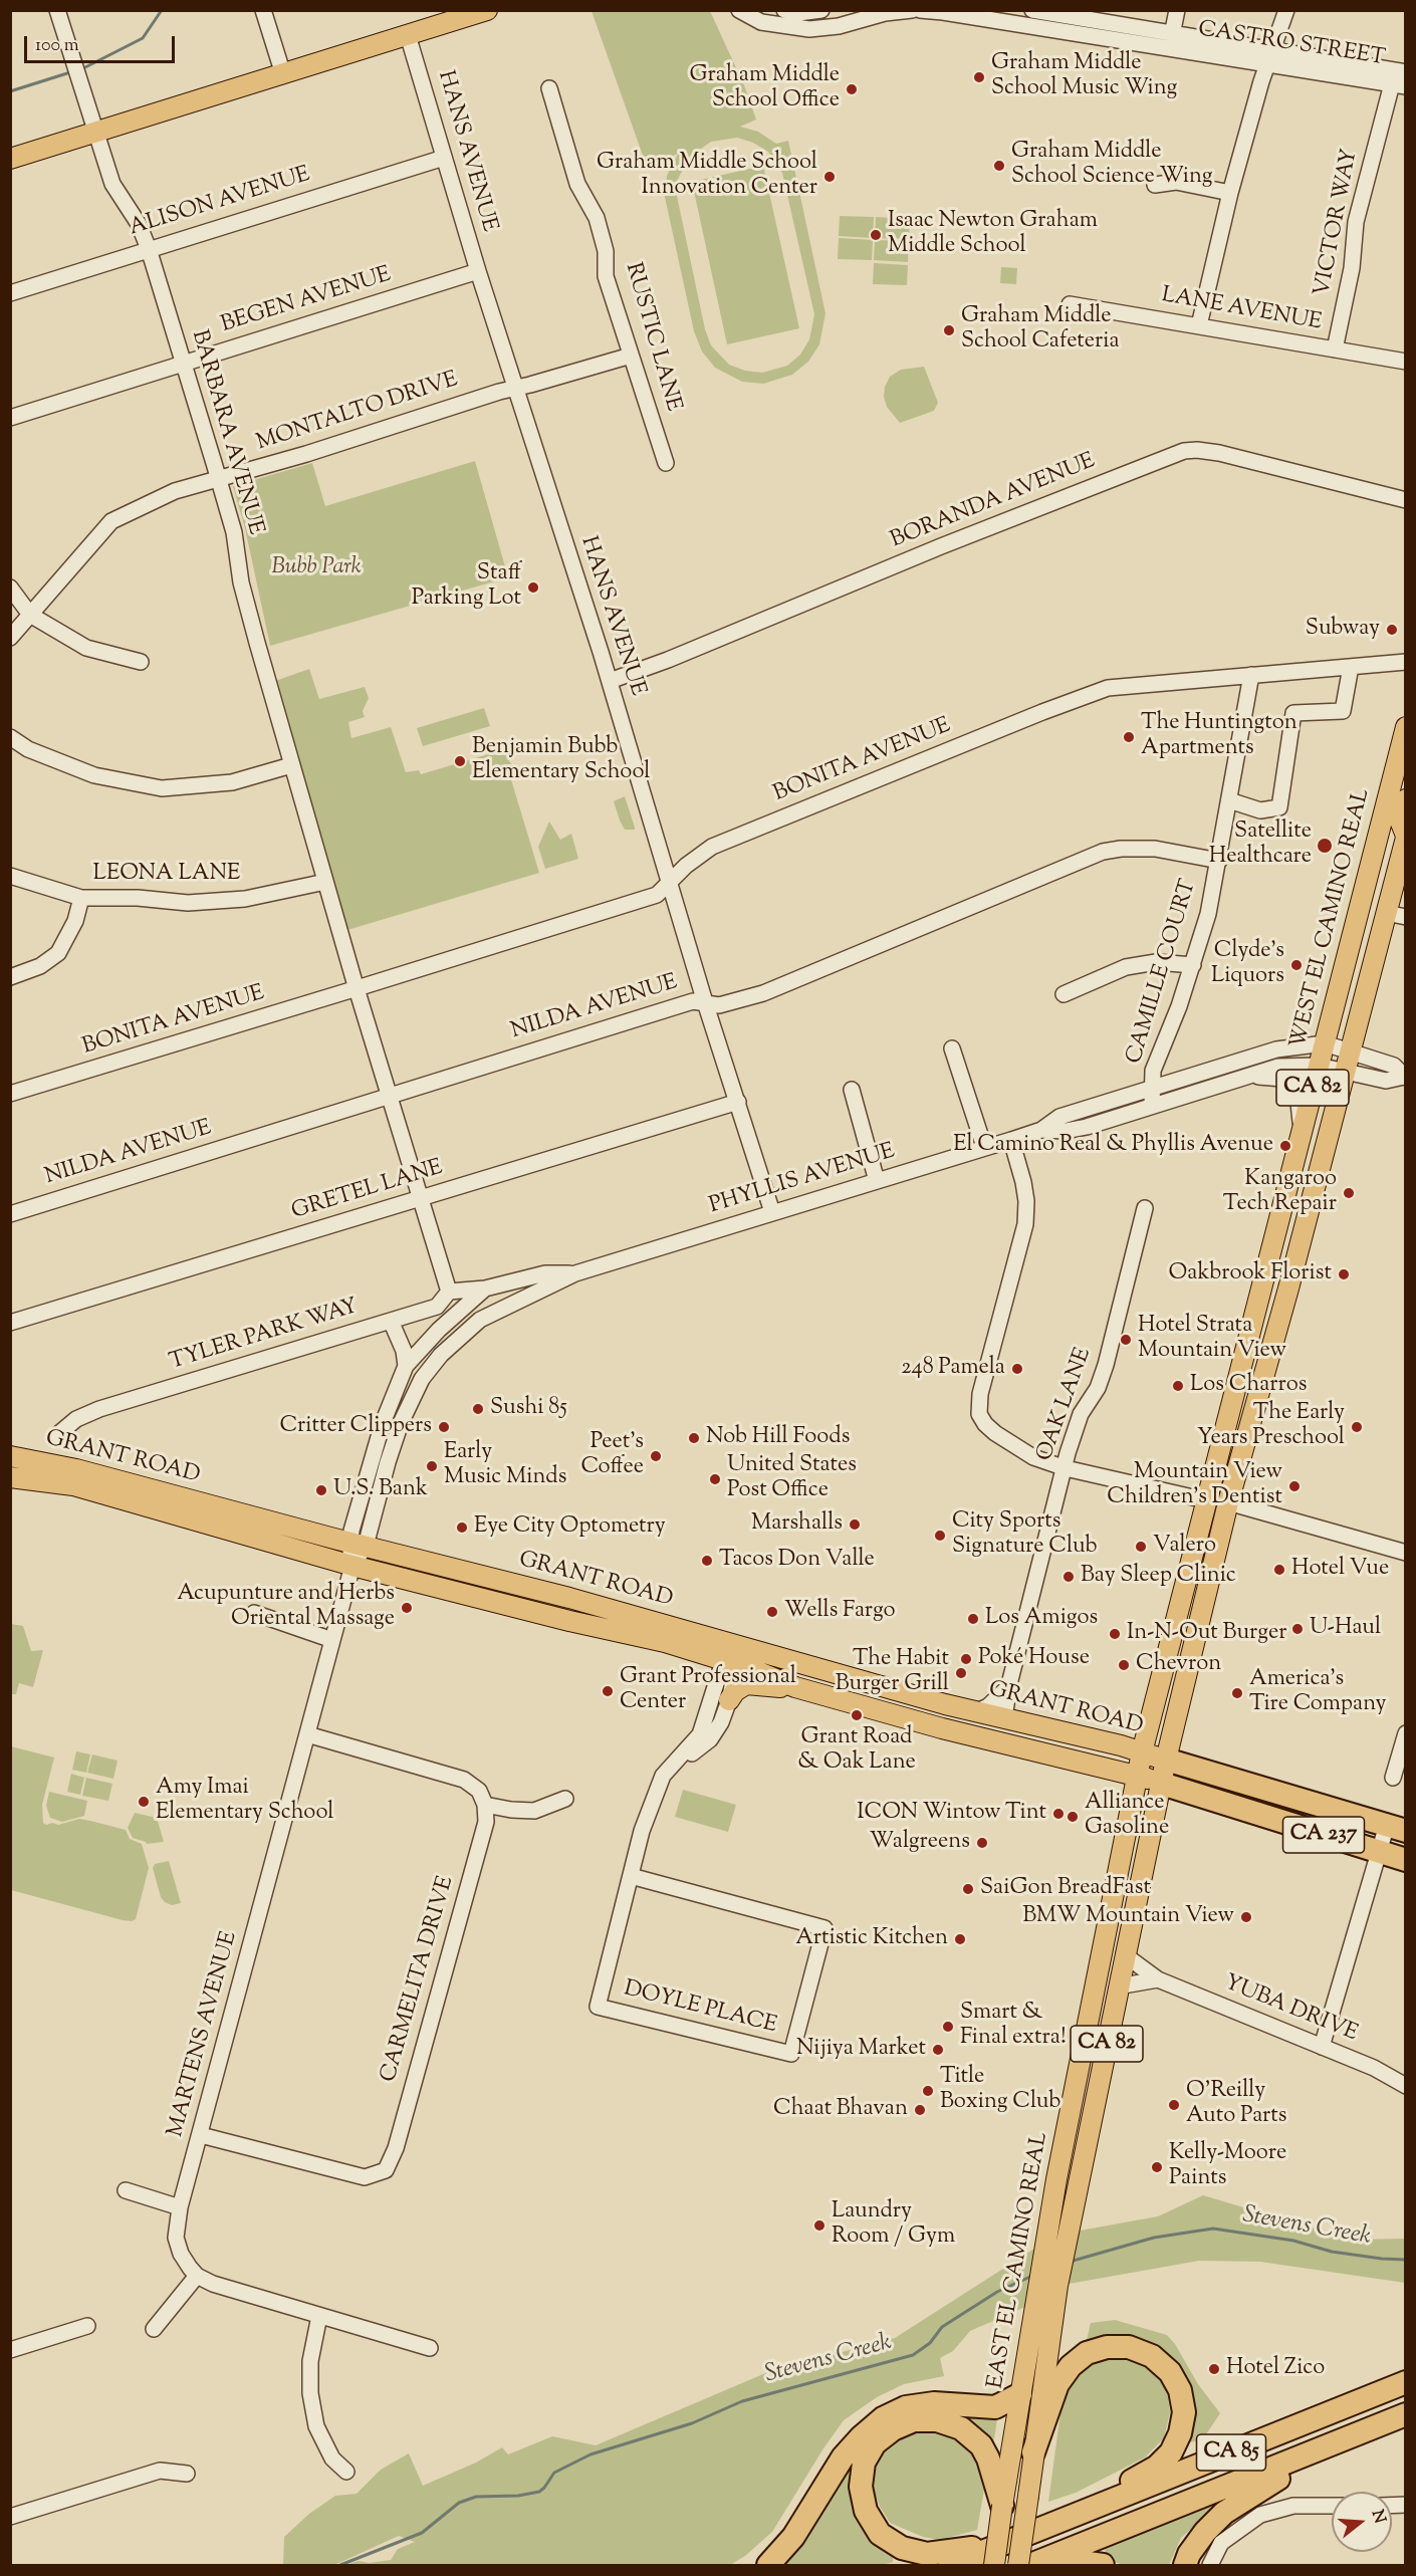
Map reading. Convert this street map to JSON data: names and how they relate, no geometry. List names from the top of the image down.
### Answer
{
  "streets": {
    "highway": ["CA 237", "CA 85"],
    "main road": [
      "WEST EL CAMINO REAL",
      "CA 82",
      "GRANT ROAD",
      "EAST EL CAMINO REAL"
    ],
    "street": [
      "CASTRO STREET",
      "HANS AVENUE",
      "ALISON AVENUE",
      "VICTOR WAY",
      "BEGEN AVENUE",
      "LANE AVENUE",
      "RUSTIC LANE",
      "MONTALTO DRIVE",
      "BARBARA AVENUE",
      "BORANDA AVENUE",
      "BONITA AVENUE",
      "LEONA LANE",
      "CAMILLE COURT",
      "NILDA AVENUE",
      "PHYLLIS AVENUE",
      "GRETEL LANE",
      "TYLER PARK WAY",
      "OAK LANE",
      "CARMELITA DRIVE",
      "DOYLE PLACE",
      "YUBA DRIVE",
      "MARTENS AVENUE"
    ]
  },
  "crossings": [
    ["CASTRO STREET", "VICTOR WAY"],
    ["HANS AVENUE", "ALISON AVENUE"],
    ["HANS AVENUE", "BEGEN AVENUE"],
    ["HANS AVENUE", "MONTALTO DRIVE"],
    ["HANS AVENUE", "BORANDA AVENUE"],
    ["HANS AVENUE", "BONITA AVENUE"],
    ["HANS AVENUE", "NILDA AVENUE"],
    ["HANS AVENUE", "PHYLLIS AVENUE"],
    ["HANS AVENUE", "GRETEL LANE"],
    ["ALISON AVENUE", "BARBARA AVENUE"],
    ["VICTOR WAY", "LANE AVENUE"],
    ["BEGEN AVENUE", "BARBARA AVENUE"],
    ["RUSTIC LANE", "MONTALTO DRIVE"],
    ["MONTALTO DRIVE", "BARBARA AVENUE"],
    ["BARBARA AVENUE", "BONITA AVENUE"],
    ["BARBARA AVENUE", "LEONA LANE"],
    ["BARBARA AVENUE", "NILDA AVENUE"],
    ["BARBARA AVENUE", "GRETEL LANE"],
    ["BARBARA AVENUE", "TYLER PARK WAY"],
    ["BONITA AVENUE", "CAMILLE COURT"],
    ["WEST EL CAMINO REAL", "PHYLLIS AVENUE"],
    ["WEST EL CAMINO REAL", "GRANT ROAD"],
    ["WEST EL CAMINO REAL", "EAST EL CAMINO REAL"],
    ["CAMILLE COURT", "NILDA AVENUE"],
    ["CAMILLE COURT", "PHYLLIS AVENUE"],
    ["CA 82", "PHYLLIS AVENUE"],
    ["CA 82", "GRANT ROAD"],
    ["CA 82", "CA 237"],
    ["CA 82", "EAST EL CAMINO REAL"],
    ["PHYLLIS AVENUE", "GRANT ROAD"],
    ["PHYLLIS AVENUE", "MARTENS AVENUE"],
    ["OAK LANE", "GRANT ROAD"],
    ["GRANT ROAD", "CA 237"],
    ["GRANT ROAD", "MARTENS AVENUE"],
    ["GRANT ROAD", "EAST EL CAMINO REAL"],
    ["CA 237", "EAST EL CAMINO REAL"],
    ["CARMELITA DRIVE", "MARTENS AVENUE"],
    ["YUBA DRIVE", "EAST EL CAMINO REAL"]
  ],
  "water": ["Stevens Creek"],
  "parks": ["Bubb Park"],
  "places": [
    "Graham Middle School Music Wing",
    "Graham Middle School Office",
    "Graham Middle School Science Wing",
    "Graham Middle School Innovation Center",
    "Isaac Newton Graham Middle School",
    "Graham Middle School Cafeteria",
    "Staff Parking Lot",
    "Subway",
    "The Huntington Apartments",
    "Benjamin Bubb Elementary School",
    "Satellite Healthcare",
    "Clyde's Liquors",
    "El Camino Real & Phyllis Avenue",
    "Kangaroo Tech Repair",
    "Oakbrook Florist",
    "Hotel Strata Mountain View",
    "248 Pamela",
    "Los Charros",
    "Sushi 85",
    "Critter Clippers",
    "The Early Years Preschool",
    "Nob Hill Foods",
    "Peet's Coffee",
    "Early Music Minds",
    "United States Post Office",
    "Mountain View Children's Dentist",
    "U.S. Bank",
    "Marshalls",
    "Eye City Optometry",
    "City Sports Signature Club",
    "Valero",
    "Tacos Don Valle",
    "Hotel Vue",
    "Bay Sleep Clinic",
    "Acupunture and Herbs Oriental Massage",
    "Wells Fargo",
    "Los Amigos",
    "U-Haul",
    "In-N-Out Burger",
    "Poké House",
    "Chevron",
    "The Habit Burger Grill",
    "Grant Professional Center",
    "America's Tire Company",
    "Grant Road & Oak Lane",
    "Amy Imai Elementary School",
    "ICON Wintow Tint",
    "Alliance Gasoline",
    "Walgreens",
    "SaiGon BreadFast",
    "BMW Mountain View",
    "Artistic Kitchen",
    "Smart & Final extra!",
    "Nijiya Market",
    "Title Boxing Club",
    "O'Reilly Auto Parts",
    "Chaat Bhavan",
    "Kelly-Moore Paints",
    "Laundry Room / Gym",
    "Hotel Zico"
  ],
  "scale_bar": "100 m",
  "north": "right"
}
